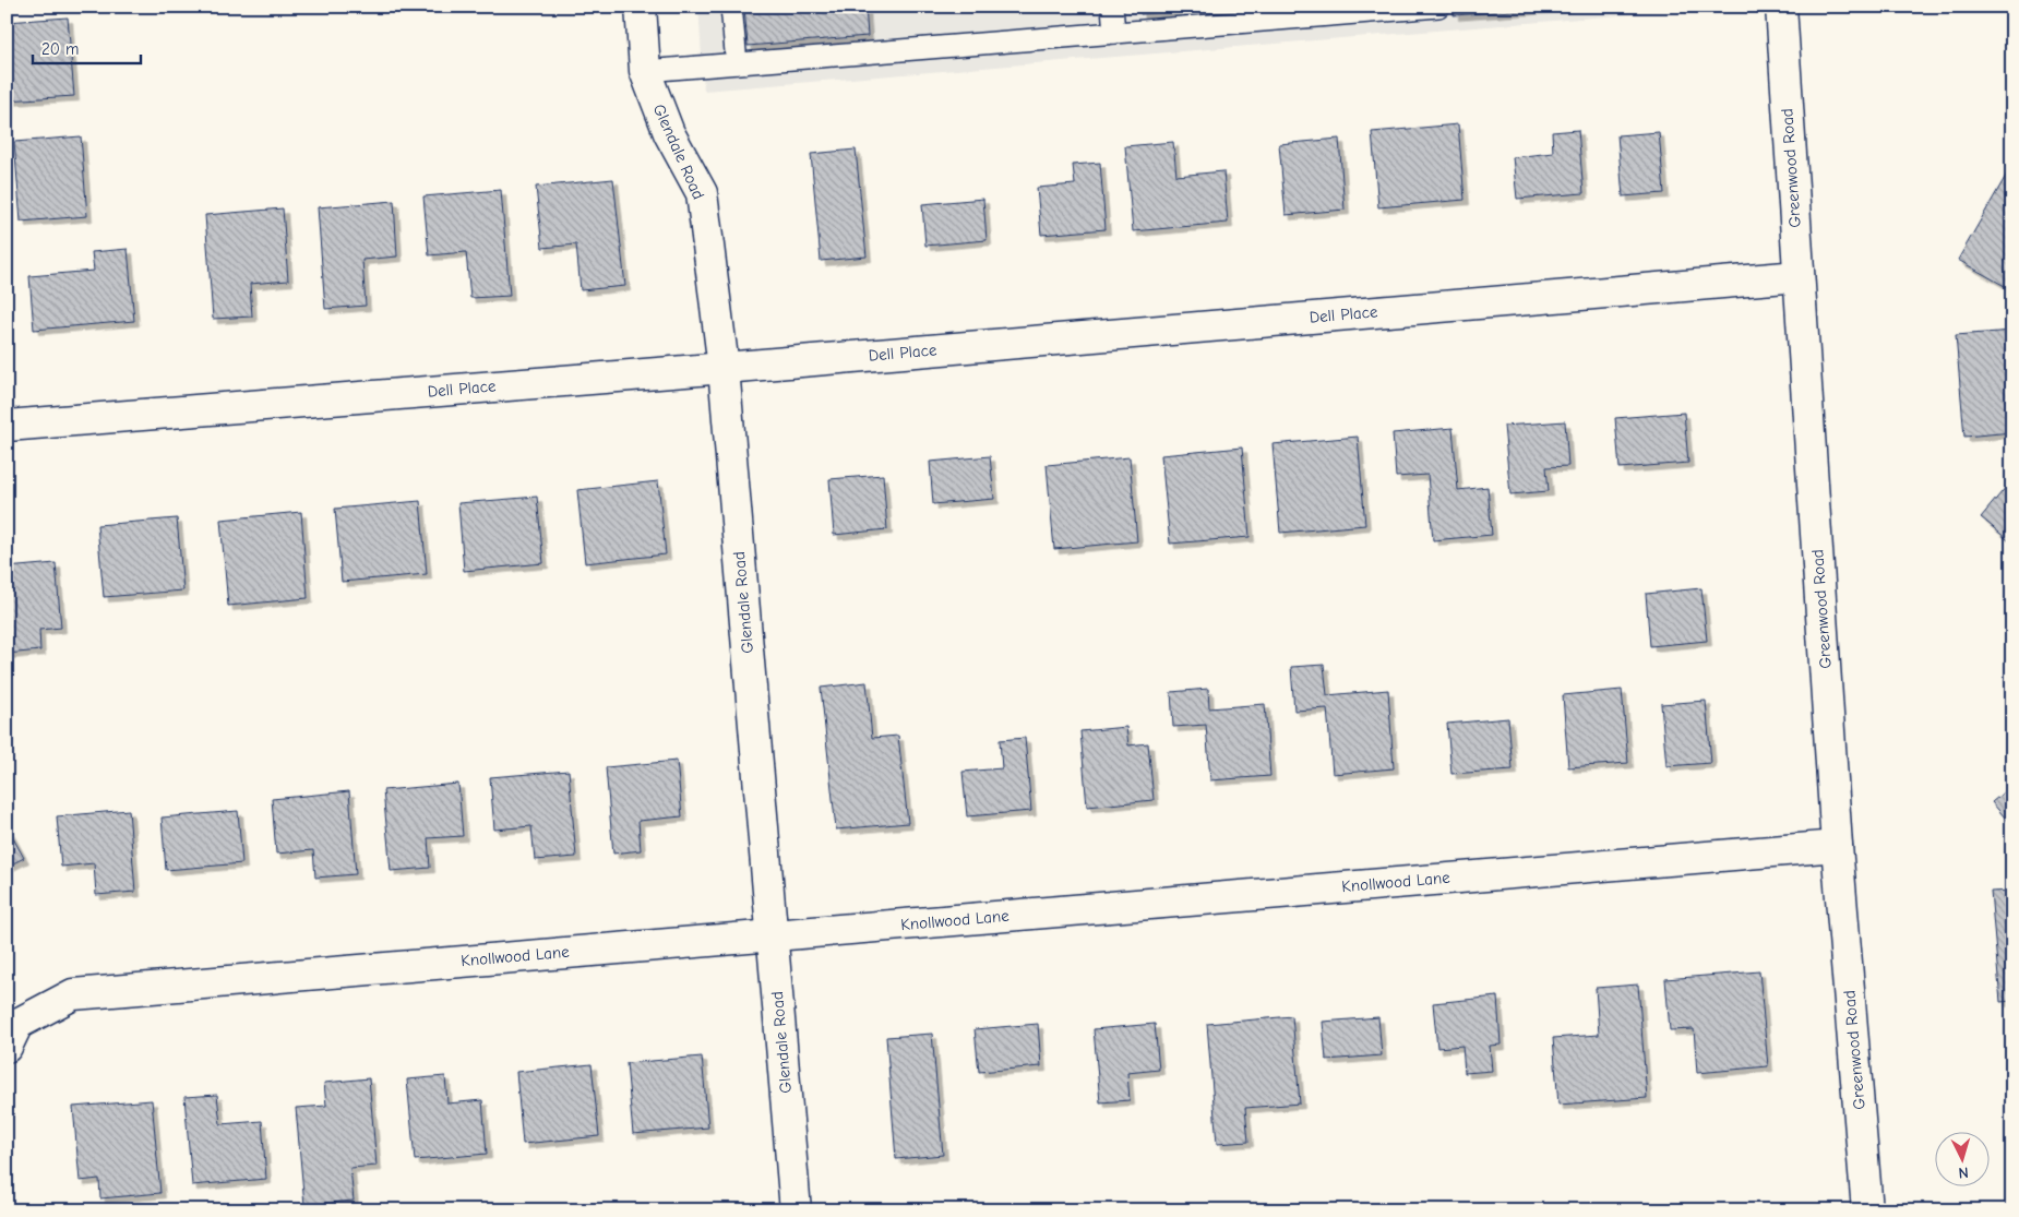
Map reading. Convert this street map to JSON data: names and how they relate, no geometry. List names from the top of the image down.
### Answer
{
  "streets": {
    "street": [
      "Glendale Road",
      "Greenwood Road",
      "Dell Place",
      "Knollwood Lane"
    ]
  },
  "crossings": [
    ["Glendale Road", "Dell Place"],
    ["Glendale Road", "Knollwood Lane"],
    ["Greenwood Road", "Dell Place"],
    ["Greenwood Road", "Knollwood Lane"]
  ],
  "scale_bar": "20 m",
  "north": "bottom"
}
